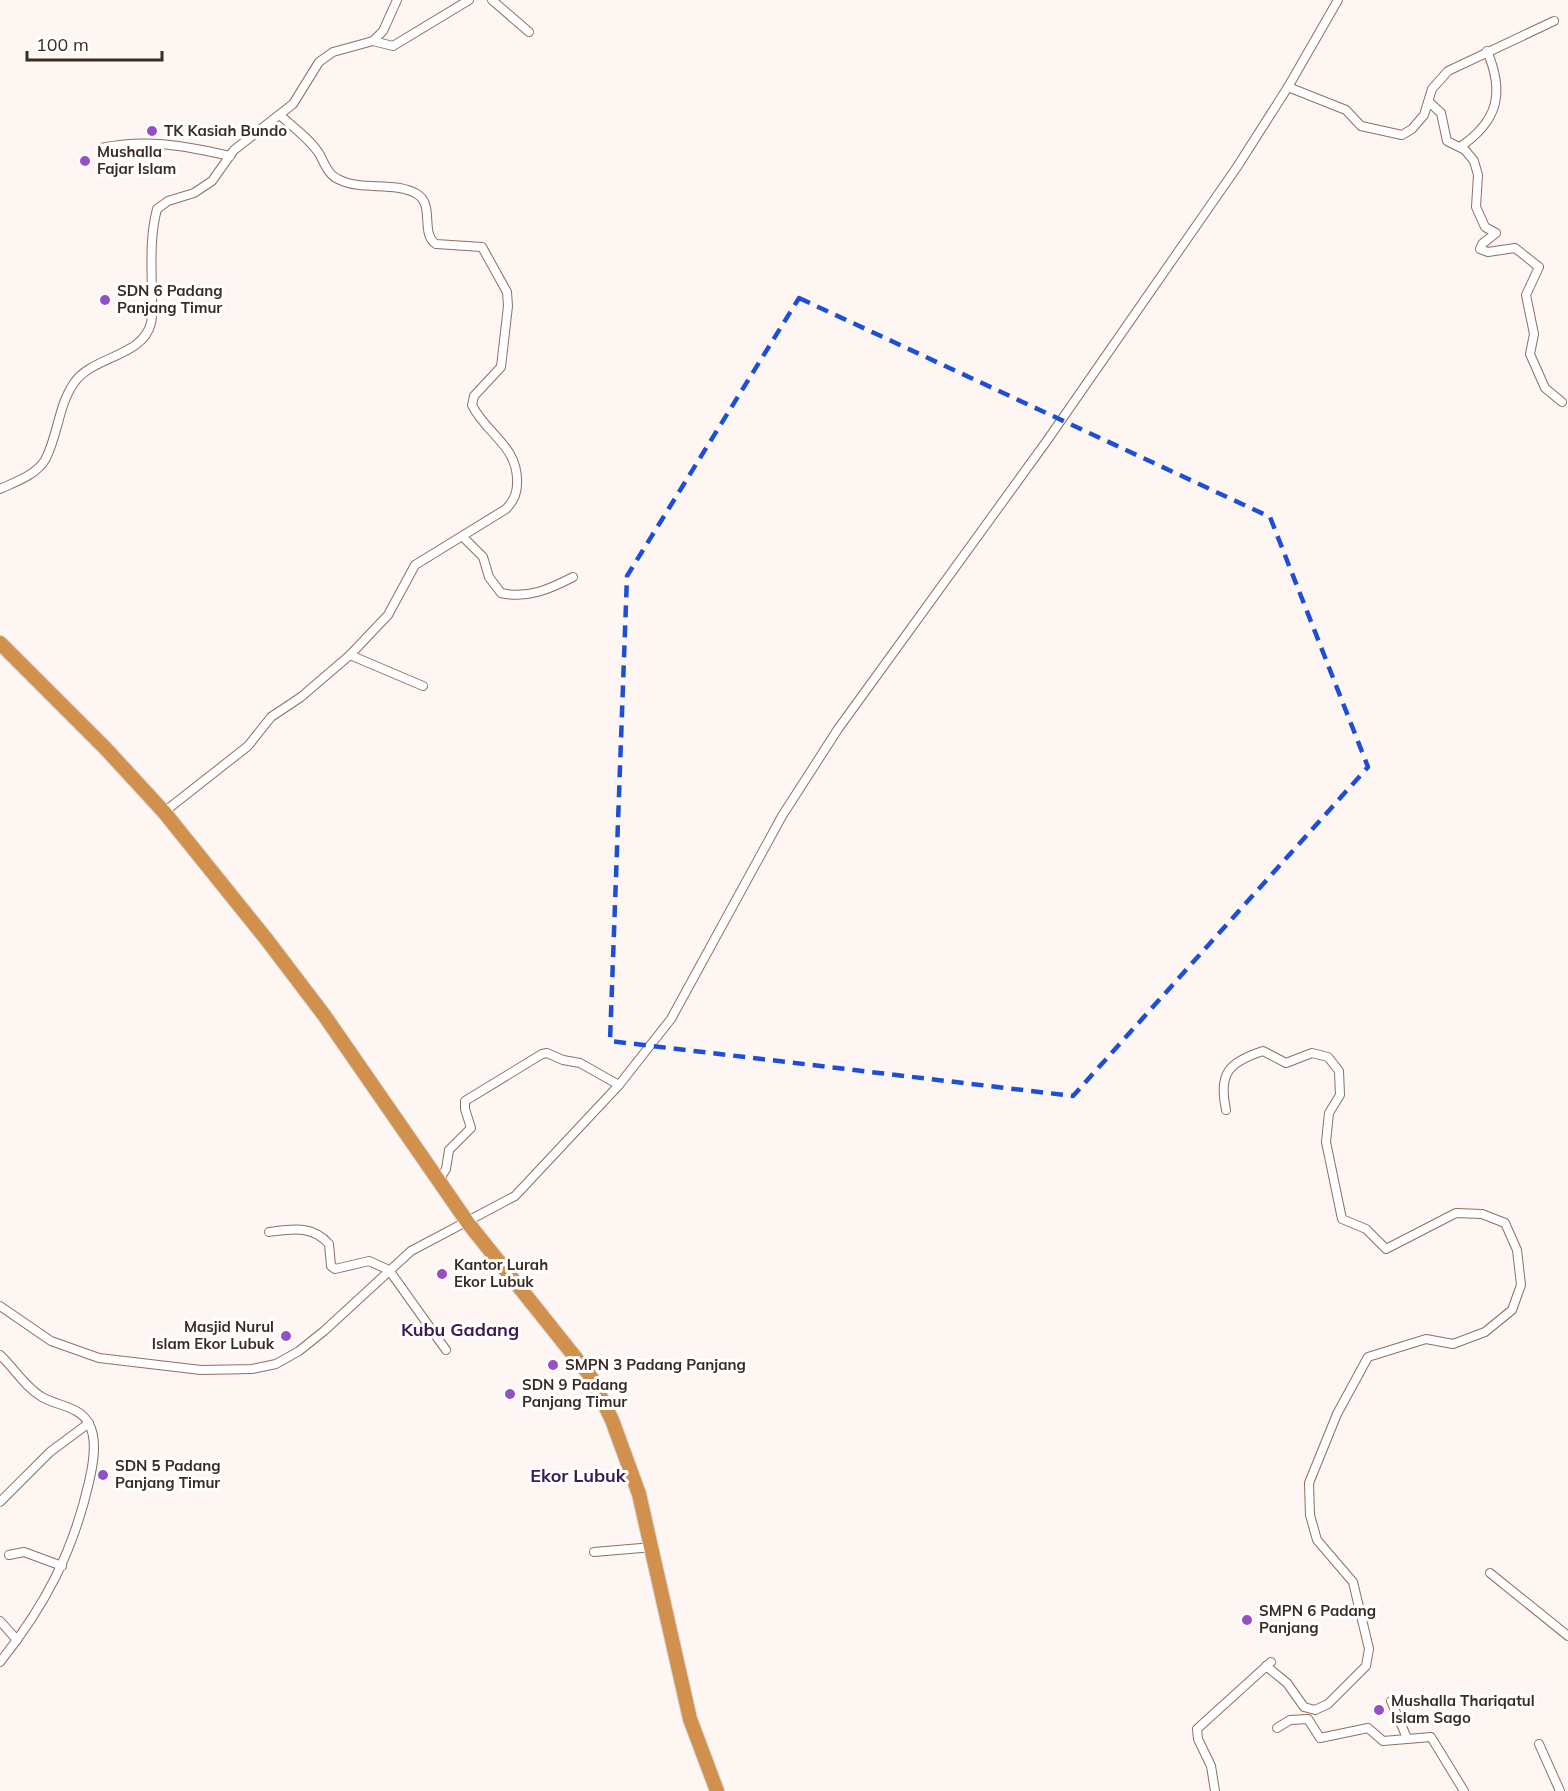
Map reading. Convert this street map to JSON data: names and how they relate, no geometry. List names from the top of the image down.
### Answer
{
  "districts": ["Kubu Gadang", "Ekor Lubuk"],
  "places": [
    "TK Kasiah Bundo",
    "Mushalla Fajar Islam",
    "SDN 6 Padang Panjang Timur",
    "Kantor Lurah Ekor Lubuk",
    "Masjid Nurul Islam Ekor Lubuk",
    "SMPN 3 Padang Panjang",
    "SDN 9 Padang Panjang Timur",
    "SDN 5 Padang Panjang Timur",
    "SMPN 6 Padang Panjang",
    "Mushalla Thariqatul Islam Sago"
  ],
  "scale_bar": "100 m"
}
